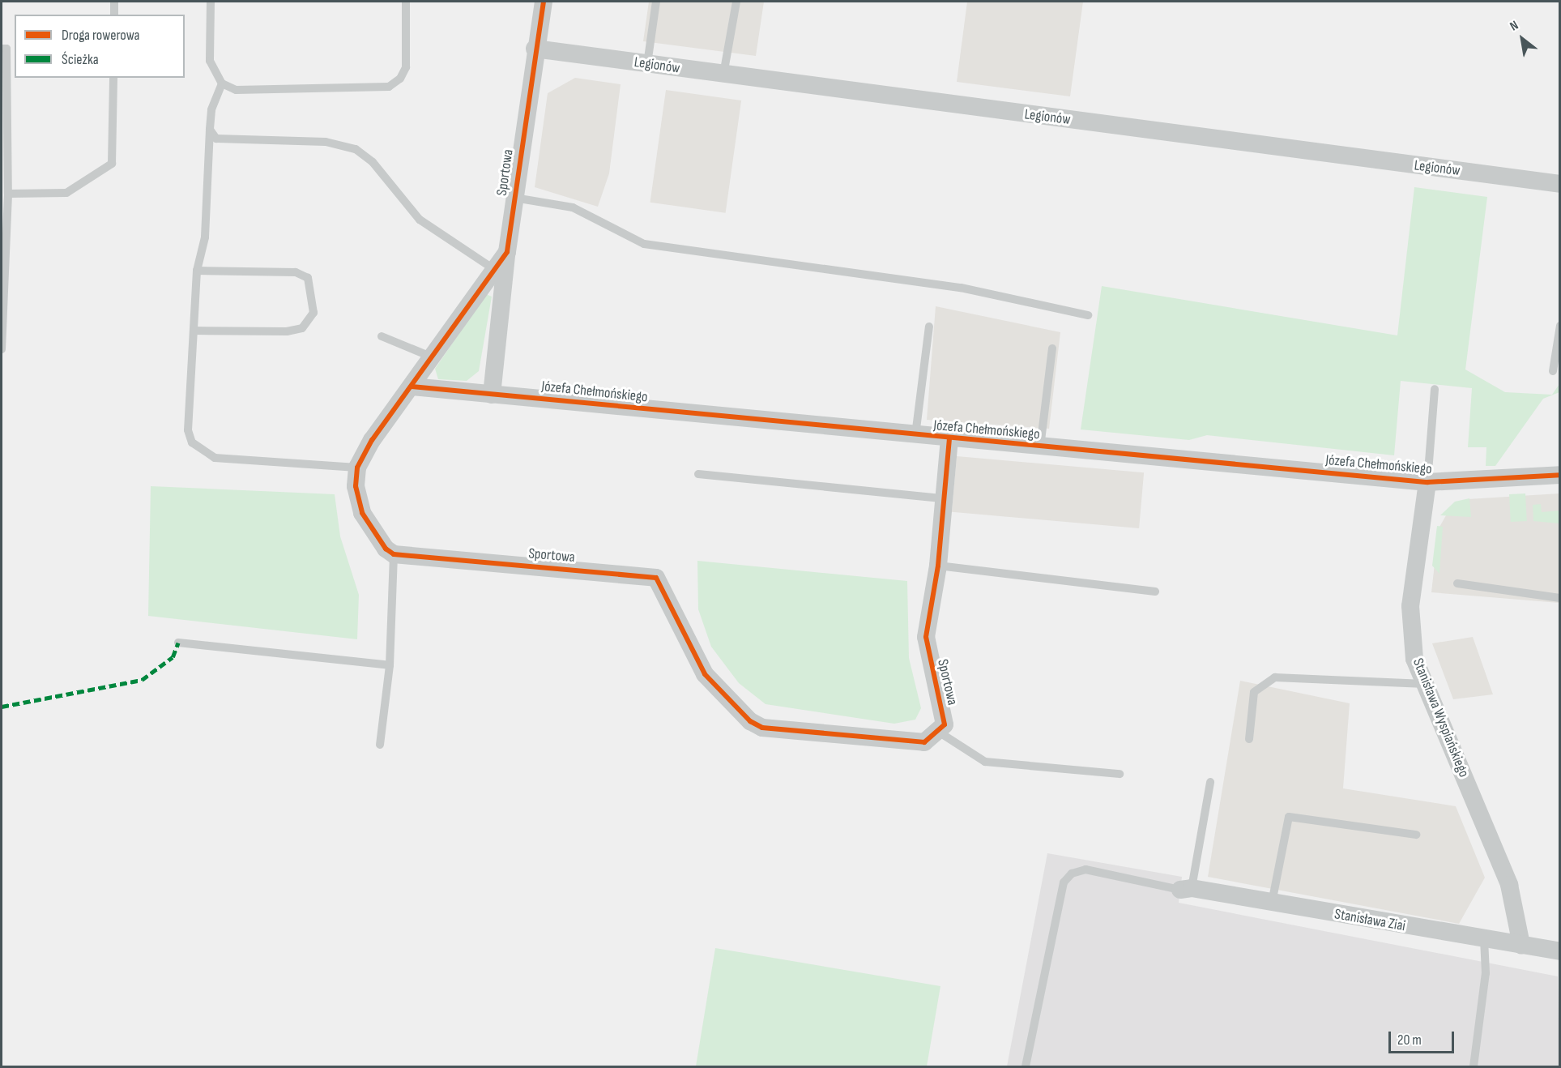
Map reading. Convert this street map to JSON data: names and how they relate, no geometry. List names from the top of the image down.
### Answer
{
  "streets": {
    "street": [
      "Legionów",
      "Sportowa",
      "Józefa Chełmońskiego",
      "Stanisława Wyspiańskiego",
      "Stanisława Ziai"
    ]
  },
  "crossings": [
    ["Legionów", "Sportowa"],
    ["Sportowa", "Józefa Chełmońskiego"],
    ["Józefa Chełmońskiego", "Stanisława Wyspiańskiego"],
    ["Stanisława Wyspiańskiego", "Stanisława Ziai"]
  ],
  "legend": ["Droga rowerowa", "Ścieżka"],
  "scale_bar": "20 m",
  "north": "top left"
}
